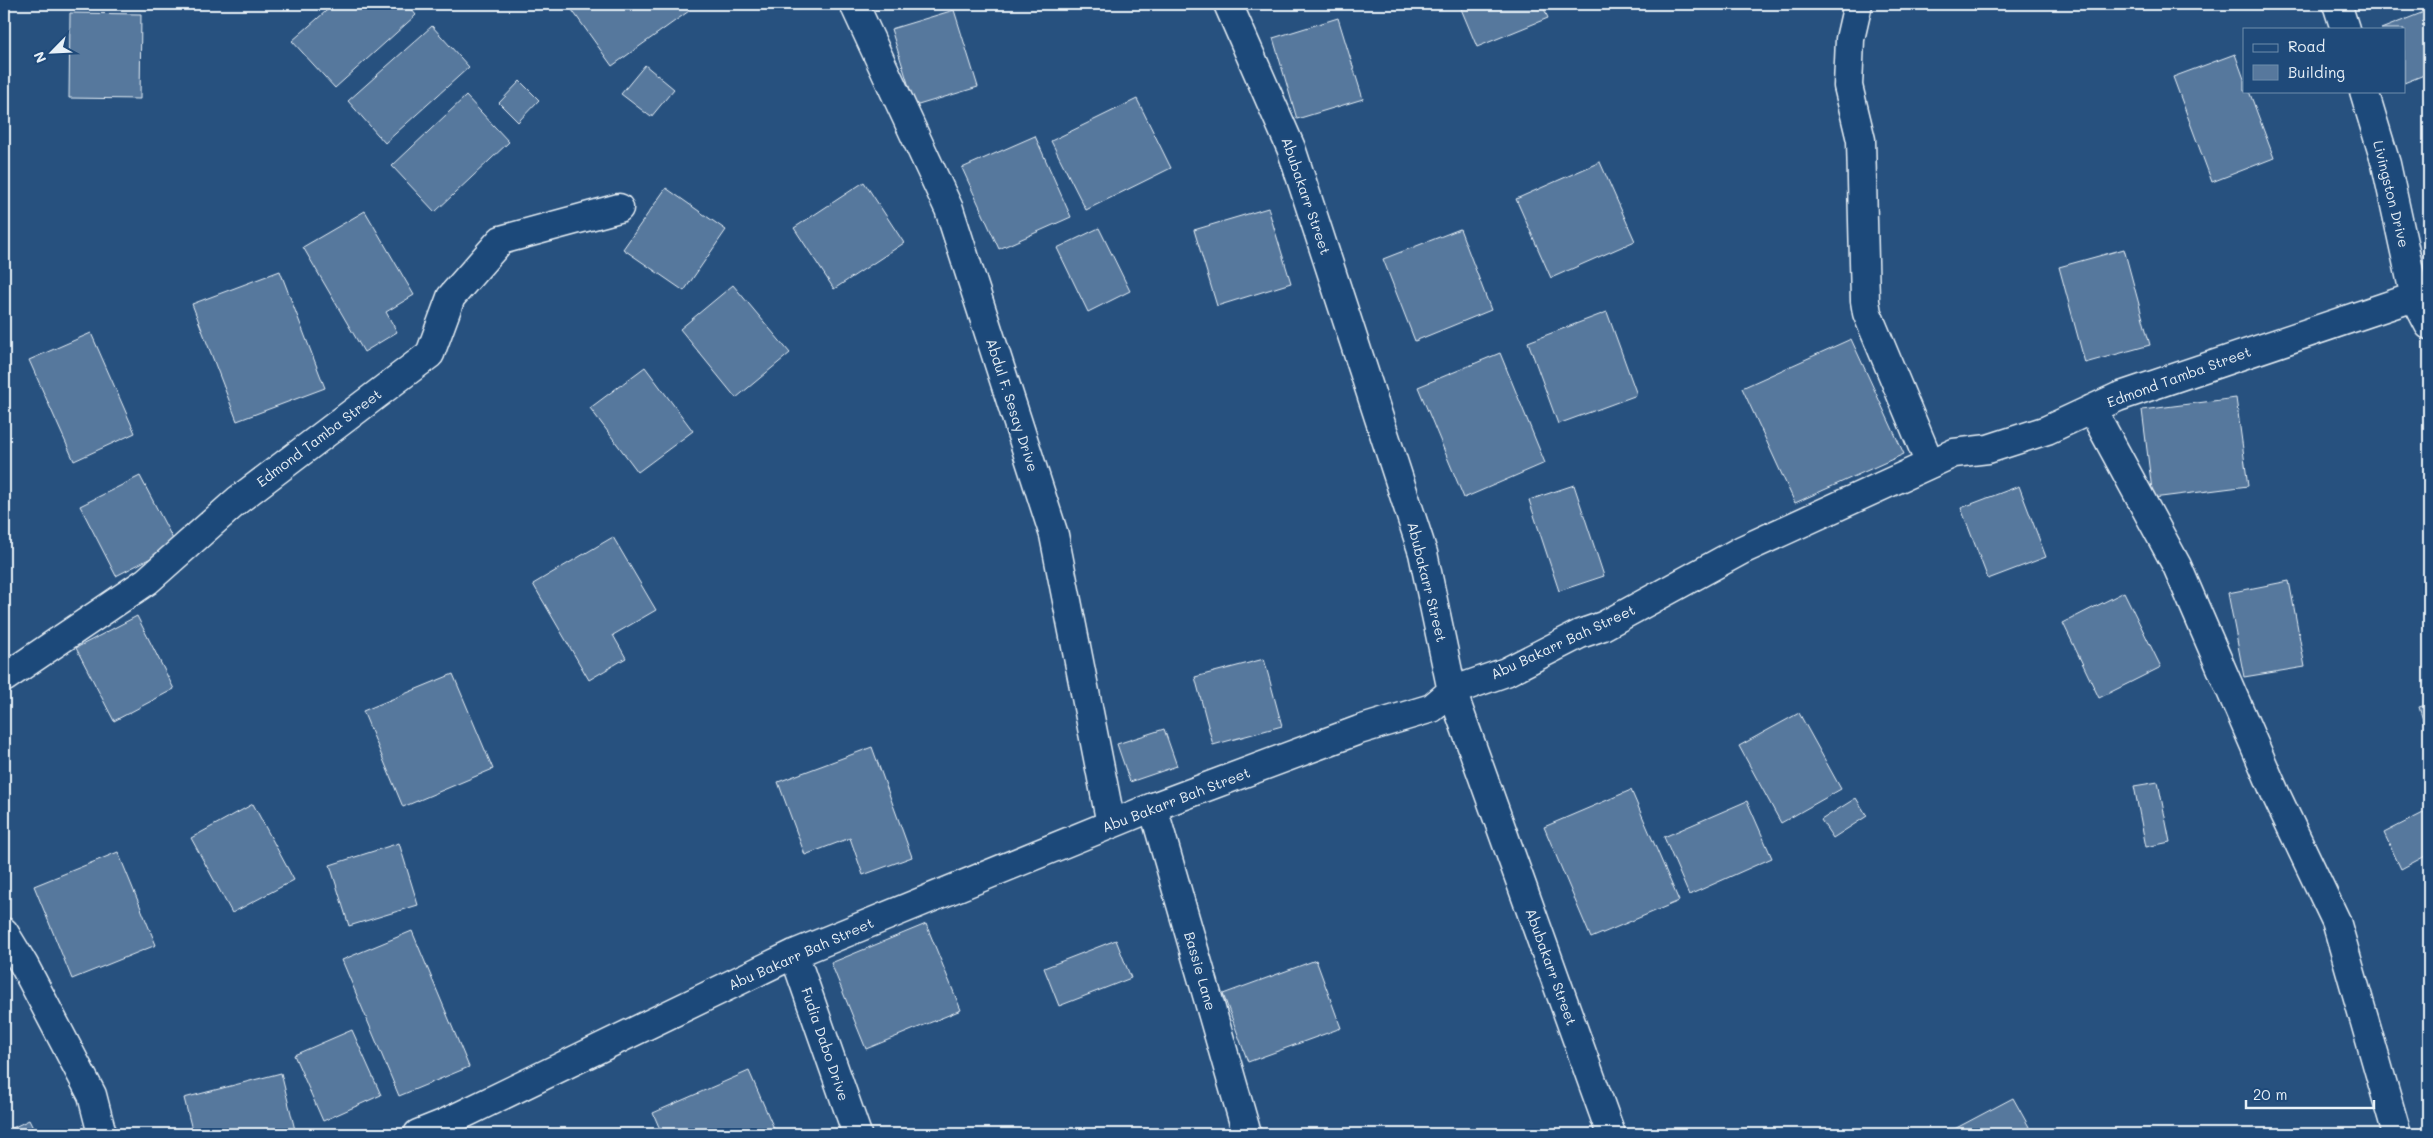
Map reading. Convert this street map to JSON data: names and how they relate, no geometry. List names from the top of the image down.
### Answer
{
  "streets": {
    "street": [
      "Livingston Drive",
      "Abubakarr Street",
      "Edmond Tamba Street",
      "Abdul F. Sesay Drive",
      "Abu Bakarr Bah Street",
      "Bassie Lane",
      "Fudia Dabo Drive"
    ]
  },
  "crossings": [
    ["Livingston Drive", "Edmond Tamba Street"],
    ["Abubakarr Street", "Abu Bakarr Bah Street"],
    ["Edmond Tamba Street", "Abu Bakarr Bah Street"],
    ["Abdul F. Sesay Drive", "Abu Bakarr Bah Street"],
    ["Abu Bakarr Bah Street", "Bassie Lane"],
    ["Abu Bakarr Bah Street", "Fudia Dabo Drive"]
  ],
  "legend": ["Road", "Building"],
  "scale_bar": "20 m",
  "north": "bottom left"
}
